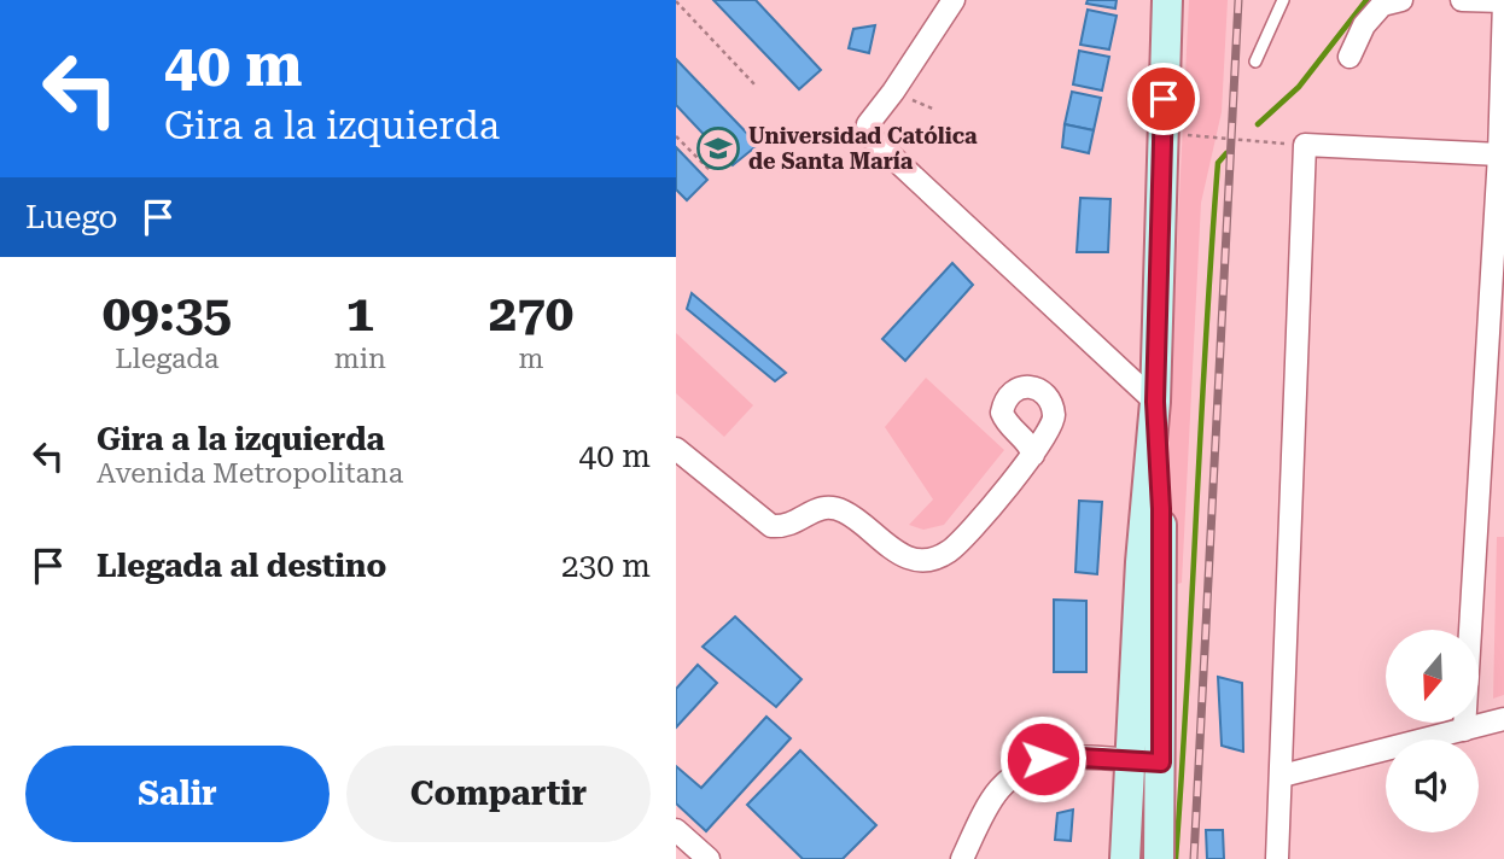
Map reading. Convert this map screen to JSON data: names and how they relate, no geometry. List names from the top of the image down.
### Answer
{
  "places": {
    "school or university": ["Universidad Católica de Santa María"]
  },
  "north": "bottom",
  "page": {
    "turn": ["40 m", "Gira a la izquierda"],
    "then": "Luego",
    "eta": [
      "09:35",
      "Llegada",
      "1",
      "min",
      "270",
      "m"
    ],
    "list": [
      {
        "name": "Gira a la izquierda",
        "note": "Avenida Metropolitana",
        "value": "40 m"
      },
      {
        "name": "Llegada al destino",
        "value": "230 m"
      }
    ],
    "buttons": ["Salir", "Compartir"]
  }
}
